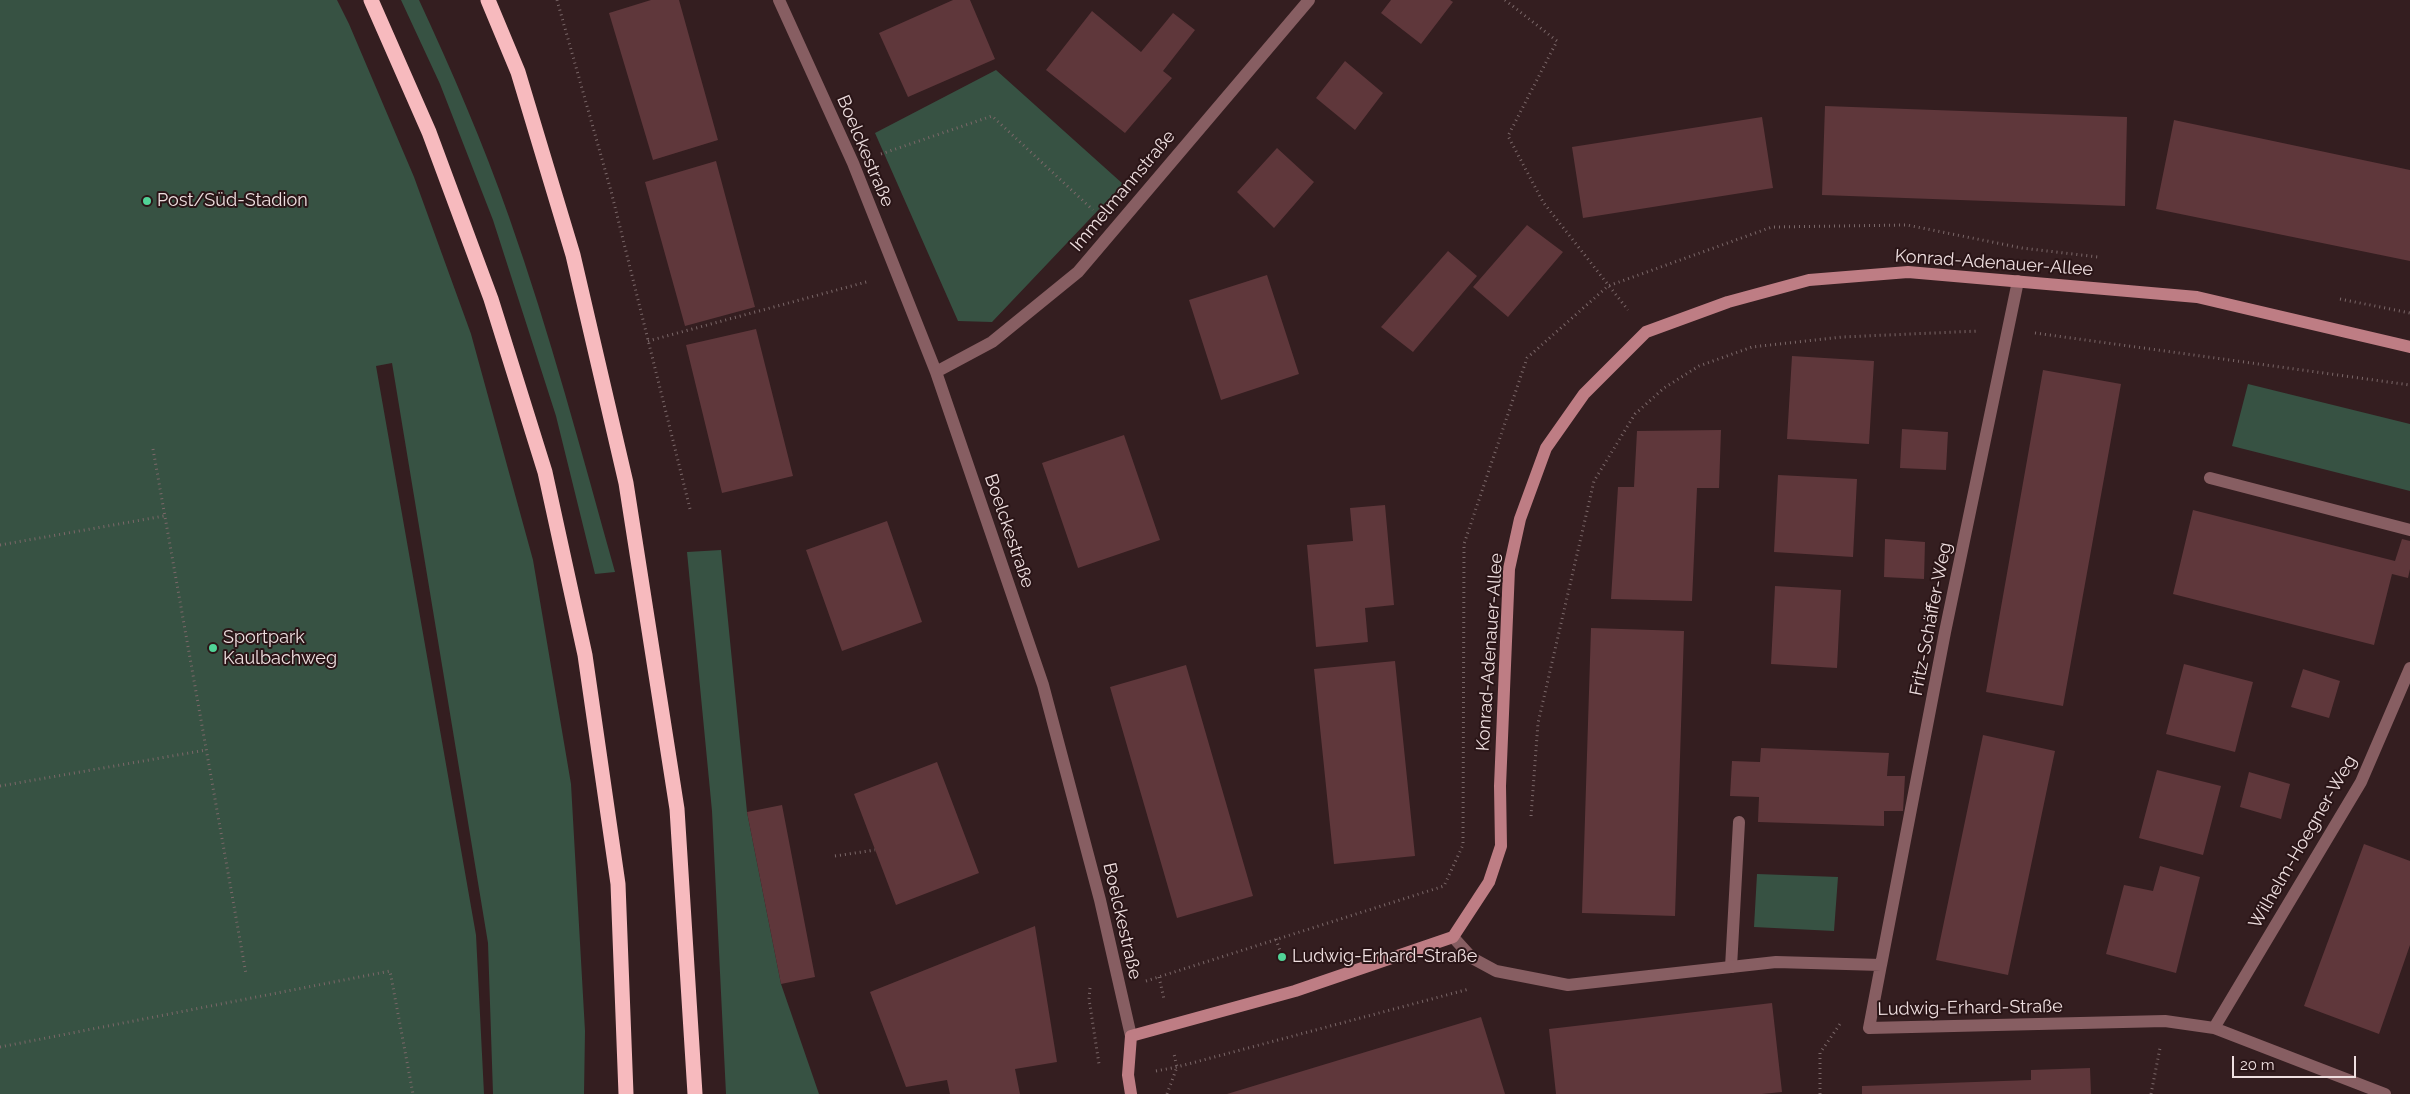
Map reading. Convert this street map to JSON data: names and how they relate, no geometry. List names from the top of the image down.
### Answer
{
  "streets": {
    "street": [
      "Boelckestraße",
      "Immelmannstraße",
      "Konrad-Adenauer-Allee",
      "Fritz-Schäffer-Weg",
      "Wilhelm-Hoegner-Weg",
      "Ludwig-Erhard-Straße"
    ]
  },
  "crossings": [
    ["Boelckestraße", "Immelmannstraße"],
    ["Konrad-Adenauer-Allee", "Fritz-Schäffer-Weg"],
    ["Fritz-Schäffer-Weg", "Ludwig-Erhard-Straße"],
    ["Wilhelm-Hoegner-Weg", "Ludwig-Erhard-Straße"]
  ],
  "places": ["Post/Süd-Stadion", "Sportpark Kaulbachweg", "Ludwig-Erhard-Straße"],
  "scale_bar": "20 m"
}
